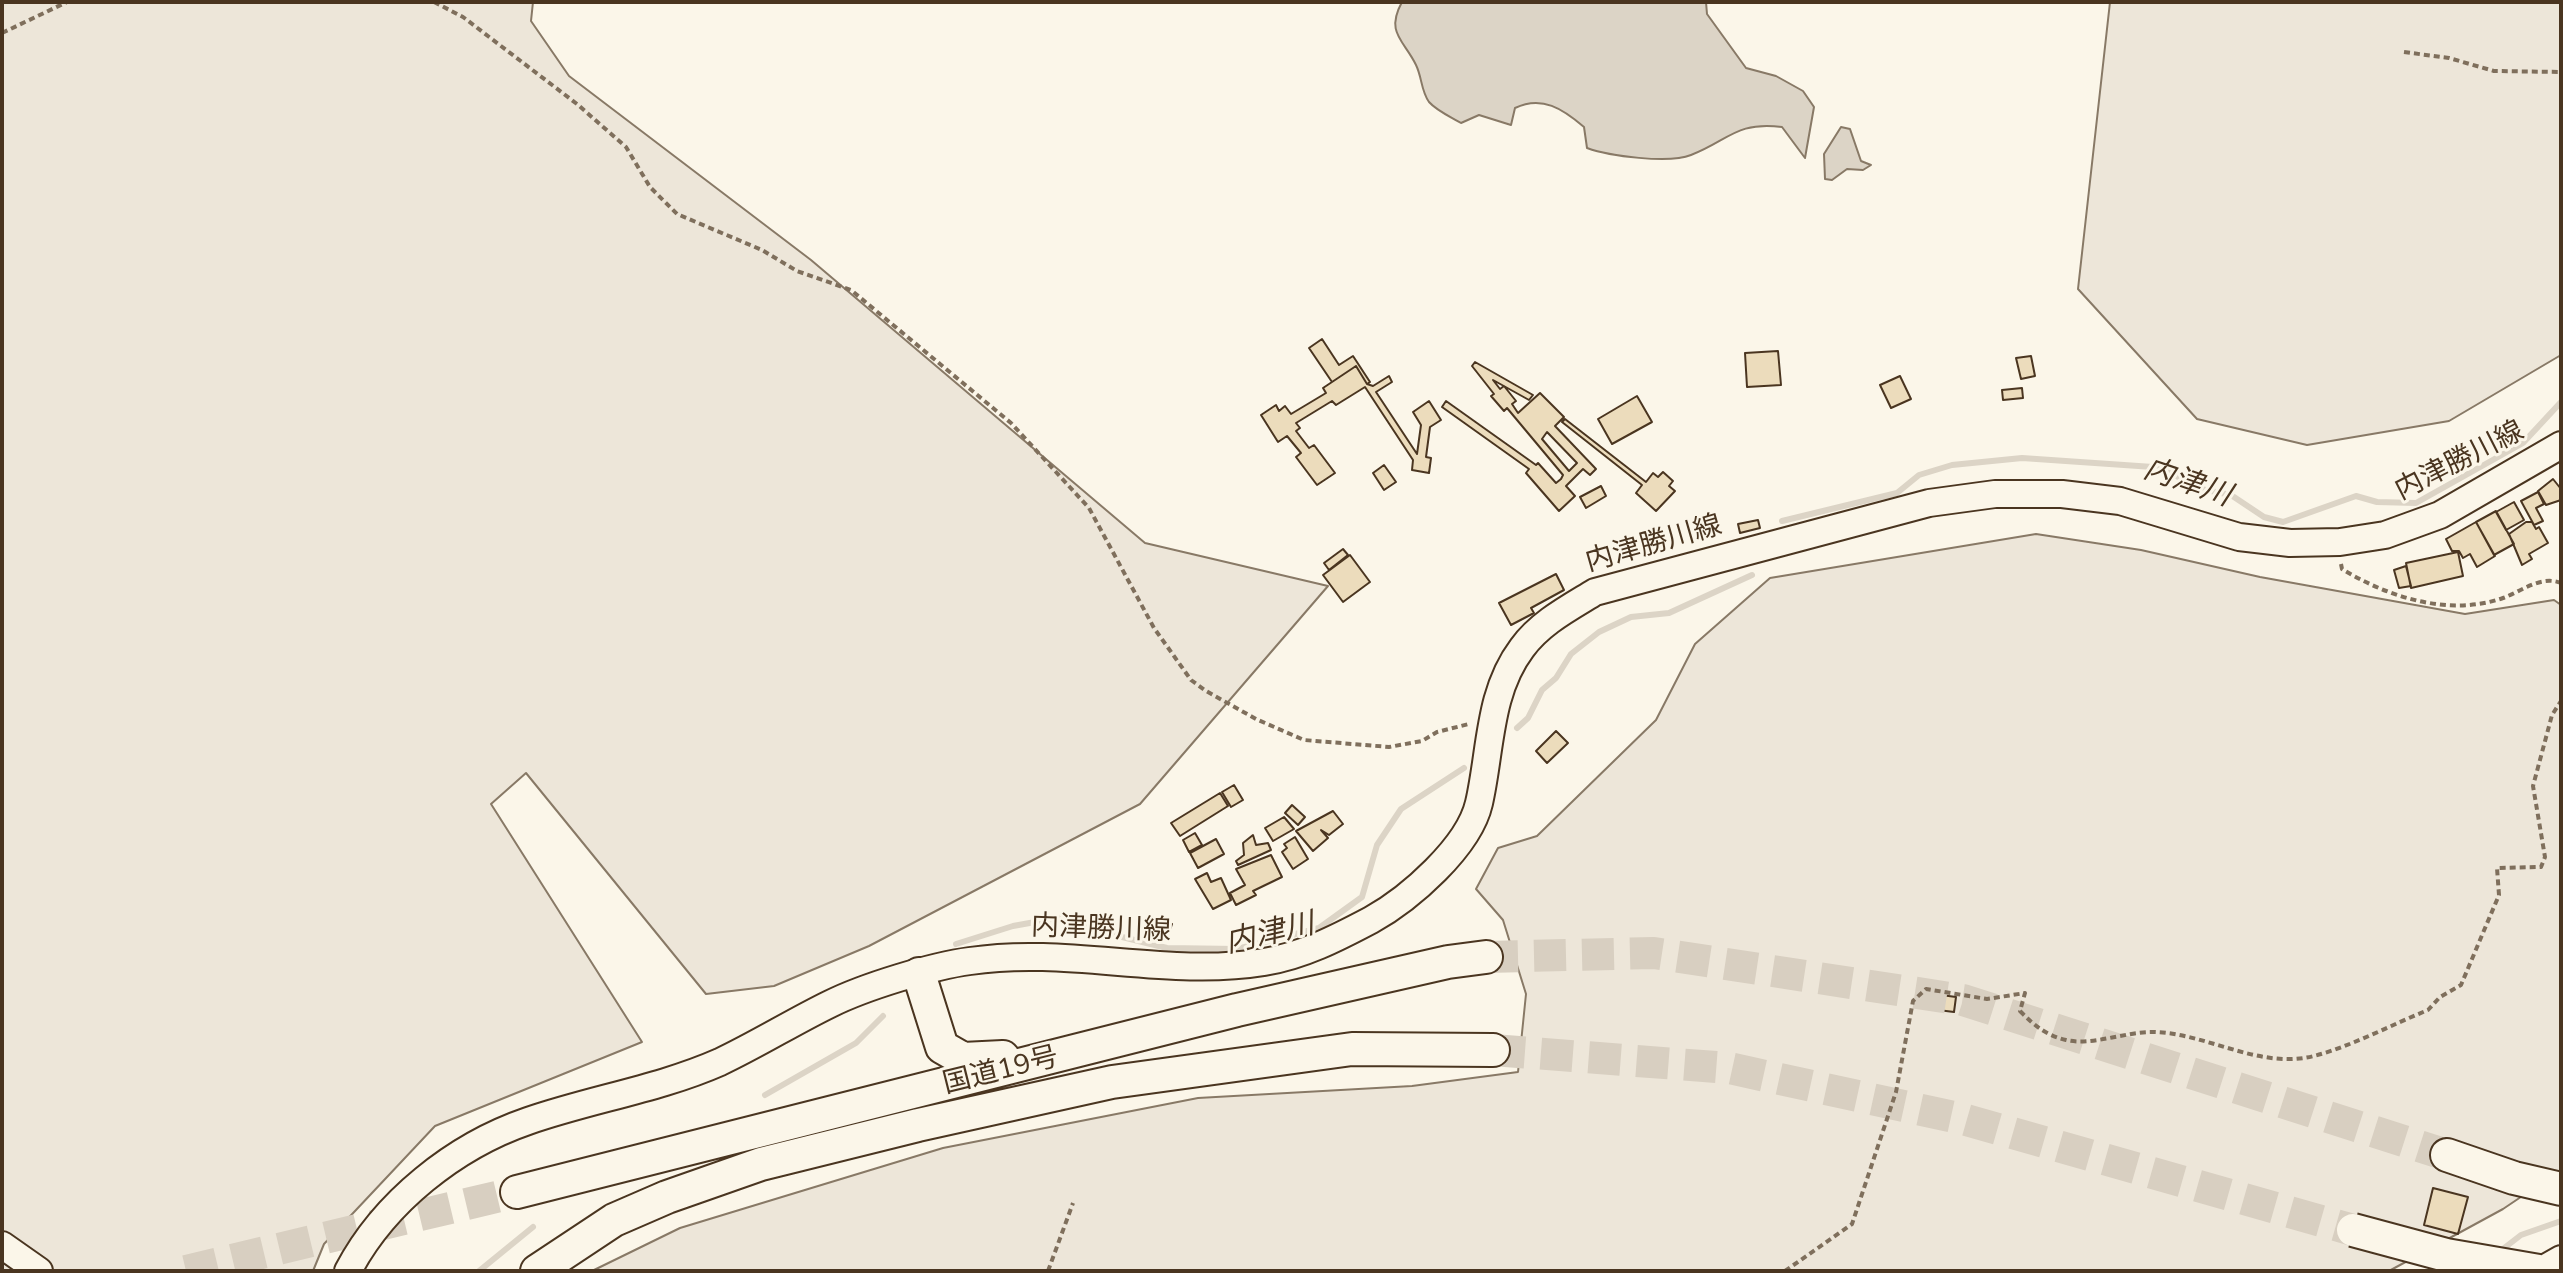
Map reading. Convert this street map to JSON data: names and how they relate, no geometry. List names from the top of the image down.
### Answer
{
  "streets": {
    "highway": ["国道19号"],
    "main road": ["内津勝川線"]
  },
  "water": ["内津川"]
}
